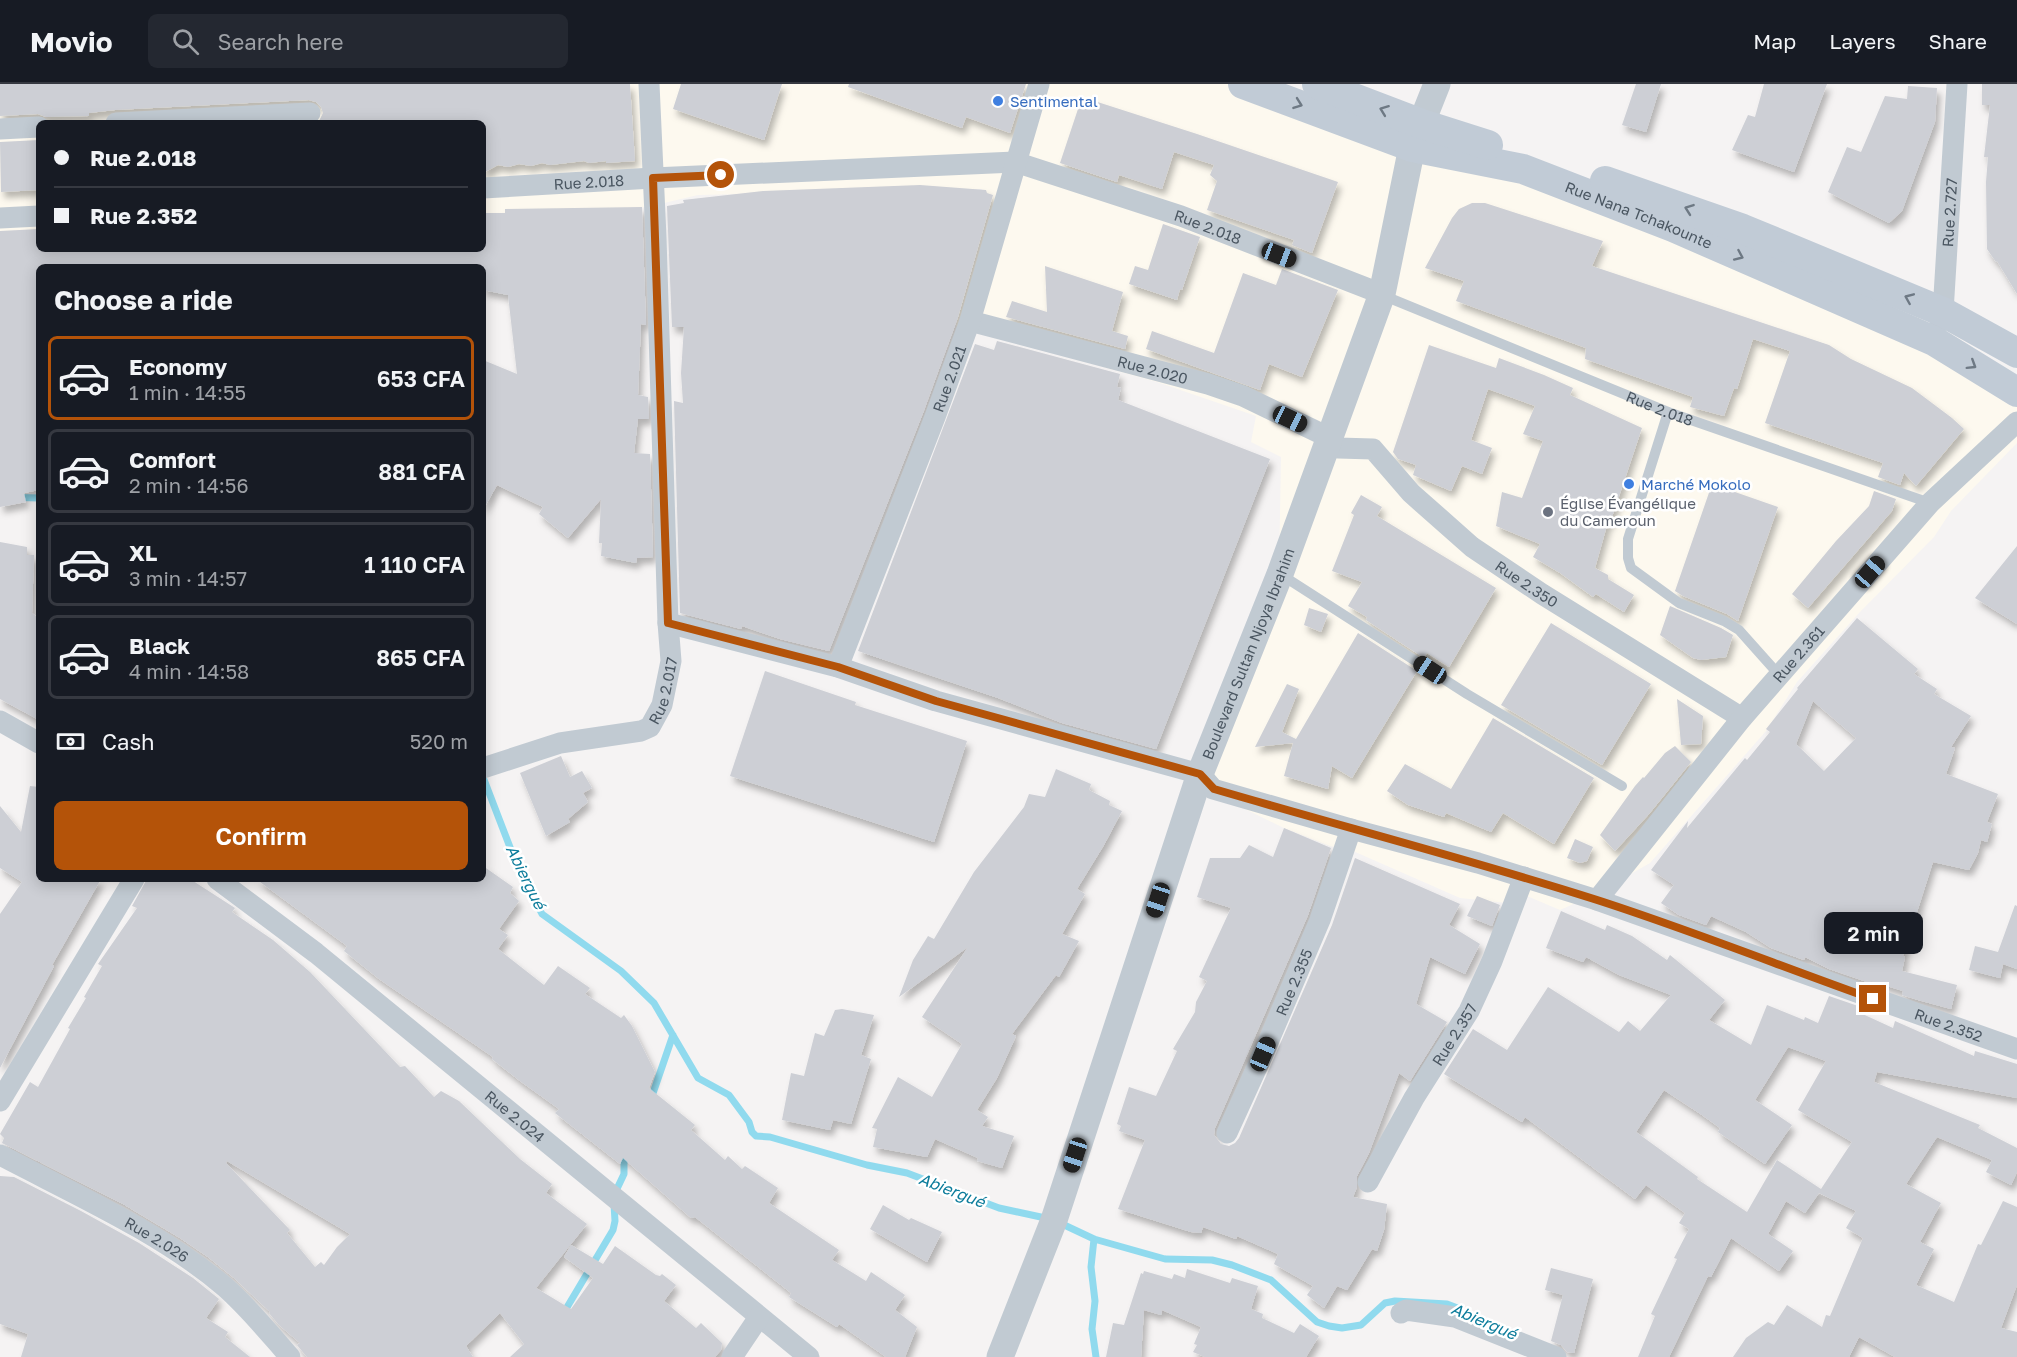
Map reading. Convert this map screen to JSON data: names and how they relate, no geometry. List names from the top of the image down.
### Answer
{
  "streets": {
    "main road": ["Rue Nana Tchakounte"],
    "street": [
      "Rue 2.018",
      "Rue 2.727",
      "Rue 2.020",
      "Rue 2.021",
      "Rue 2.350",
      "Boulevard Sultan Njoya Ibrahim",
      "Rue 2.361",
      "Rue 2.017",
      "Rue 2.355",
      "Rue 2.352",
      "Rue 2.357",
      "Rue 2.024",
      "Rue 2.026"
    ]
  },
  "crossings": [
    ["Rue 2.018", "Rue 2.021"],
    ["Rue 2.018", "Boulevard Sultan Njoya Ibrahim"],
    ["Rue 2.018", "Rue 2.361"],
    ["Rue 2.018", "Rue 2.017"],
    ["Rue 2.727", "Rue Nana Tchakounte"],
    ["Rue Nana Tchakounte", "Boulevard Sultan Njoya Ibrahim"],
    ["Rue 2.020", "Rue 2.021"],
    ["Rue 2.020", "Rue 2.350"],
    ["Rue 2.020", "Boulevard Sultan Njoya Ibrahim"],
    ["Rue 2.350", "Boulevard Sultan Njoya Ibrahim"],
    ["Rue 2.350", "Rue 2.361"],
    ["Boulevard Sultan Njoya Ibrahim", "Rue 2.352"],
    ["Rue 2.361", "Rue 2.352"],
    ["Rue 2.355", "Rue 2.352"],
    ["Rue 2.352", "Rue 2.357"]
  ],
  "water": ["Abiergué"],
  "places": ["Sentimental", "Marché Mokolo", "Église Évangélique du Cameroun"],
  "page": {
    "header": "Movio",
    "search": "Search here",
    "nav": ["Map", "Layers", "Share"],
    "banner": ["Rue 2.018", "Rue 2.352"],
    "heading": "Choose a ride",
    "list": [
      {
        "name": "Economy",
        "note": "1 min · 14:55",
        "value": "653 CFA"
      },
      {
        "name": "Comfort",
        "note": "2 min · 14:56",
        "value": "881 CFA"
      },
      {
        "name": "XL",
        "note": "3 min · 14:57",
        "value": "1 110 CFA"
      },
      {
        "name": "Black",
        "note": "4 min · 14:58",
        "value": "865 CFA"
      }
    ],
    "pay": ["Cash", "520 m"],
    "buttons": "Confirm",
    "bubble": "2 min"
  }
}
